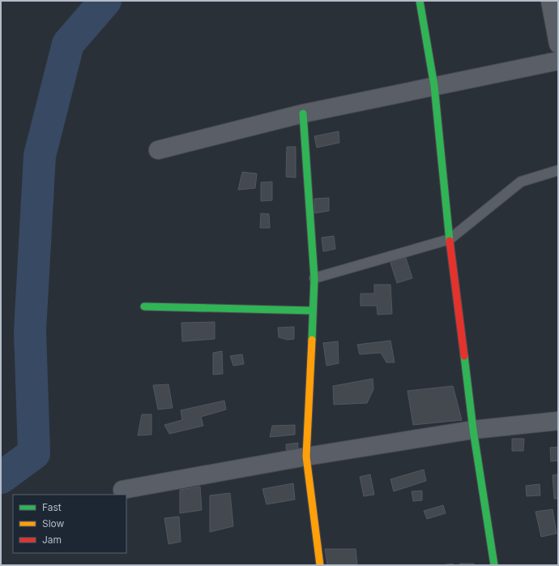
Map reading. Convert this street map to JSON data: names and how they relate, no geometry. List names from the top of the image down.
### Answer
{
  "legend": ["Fast", "Slow", "Jam"]
}
